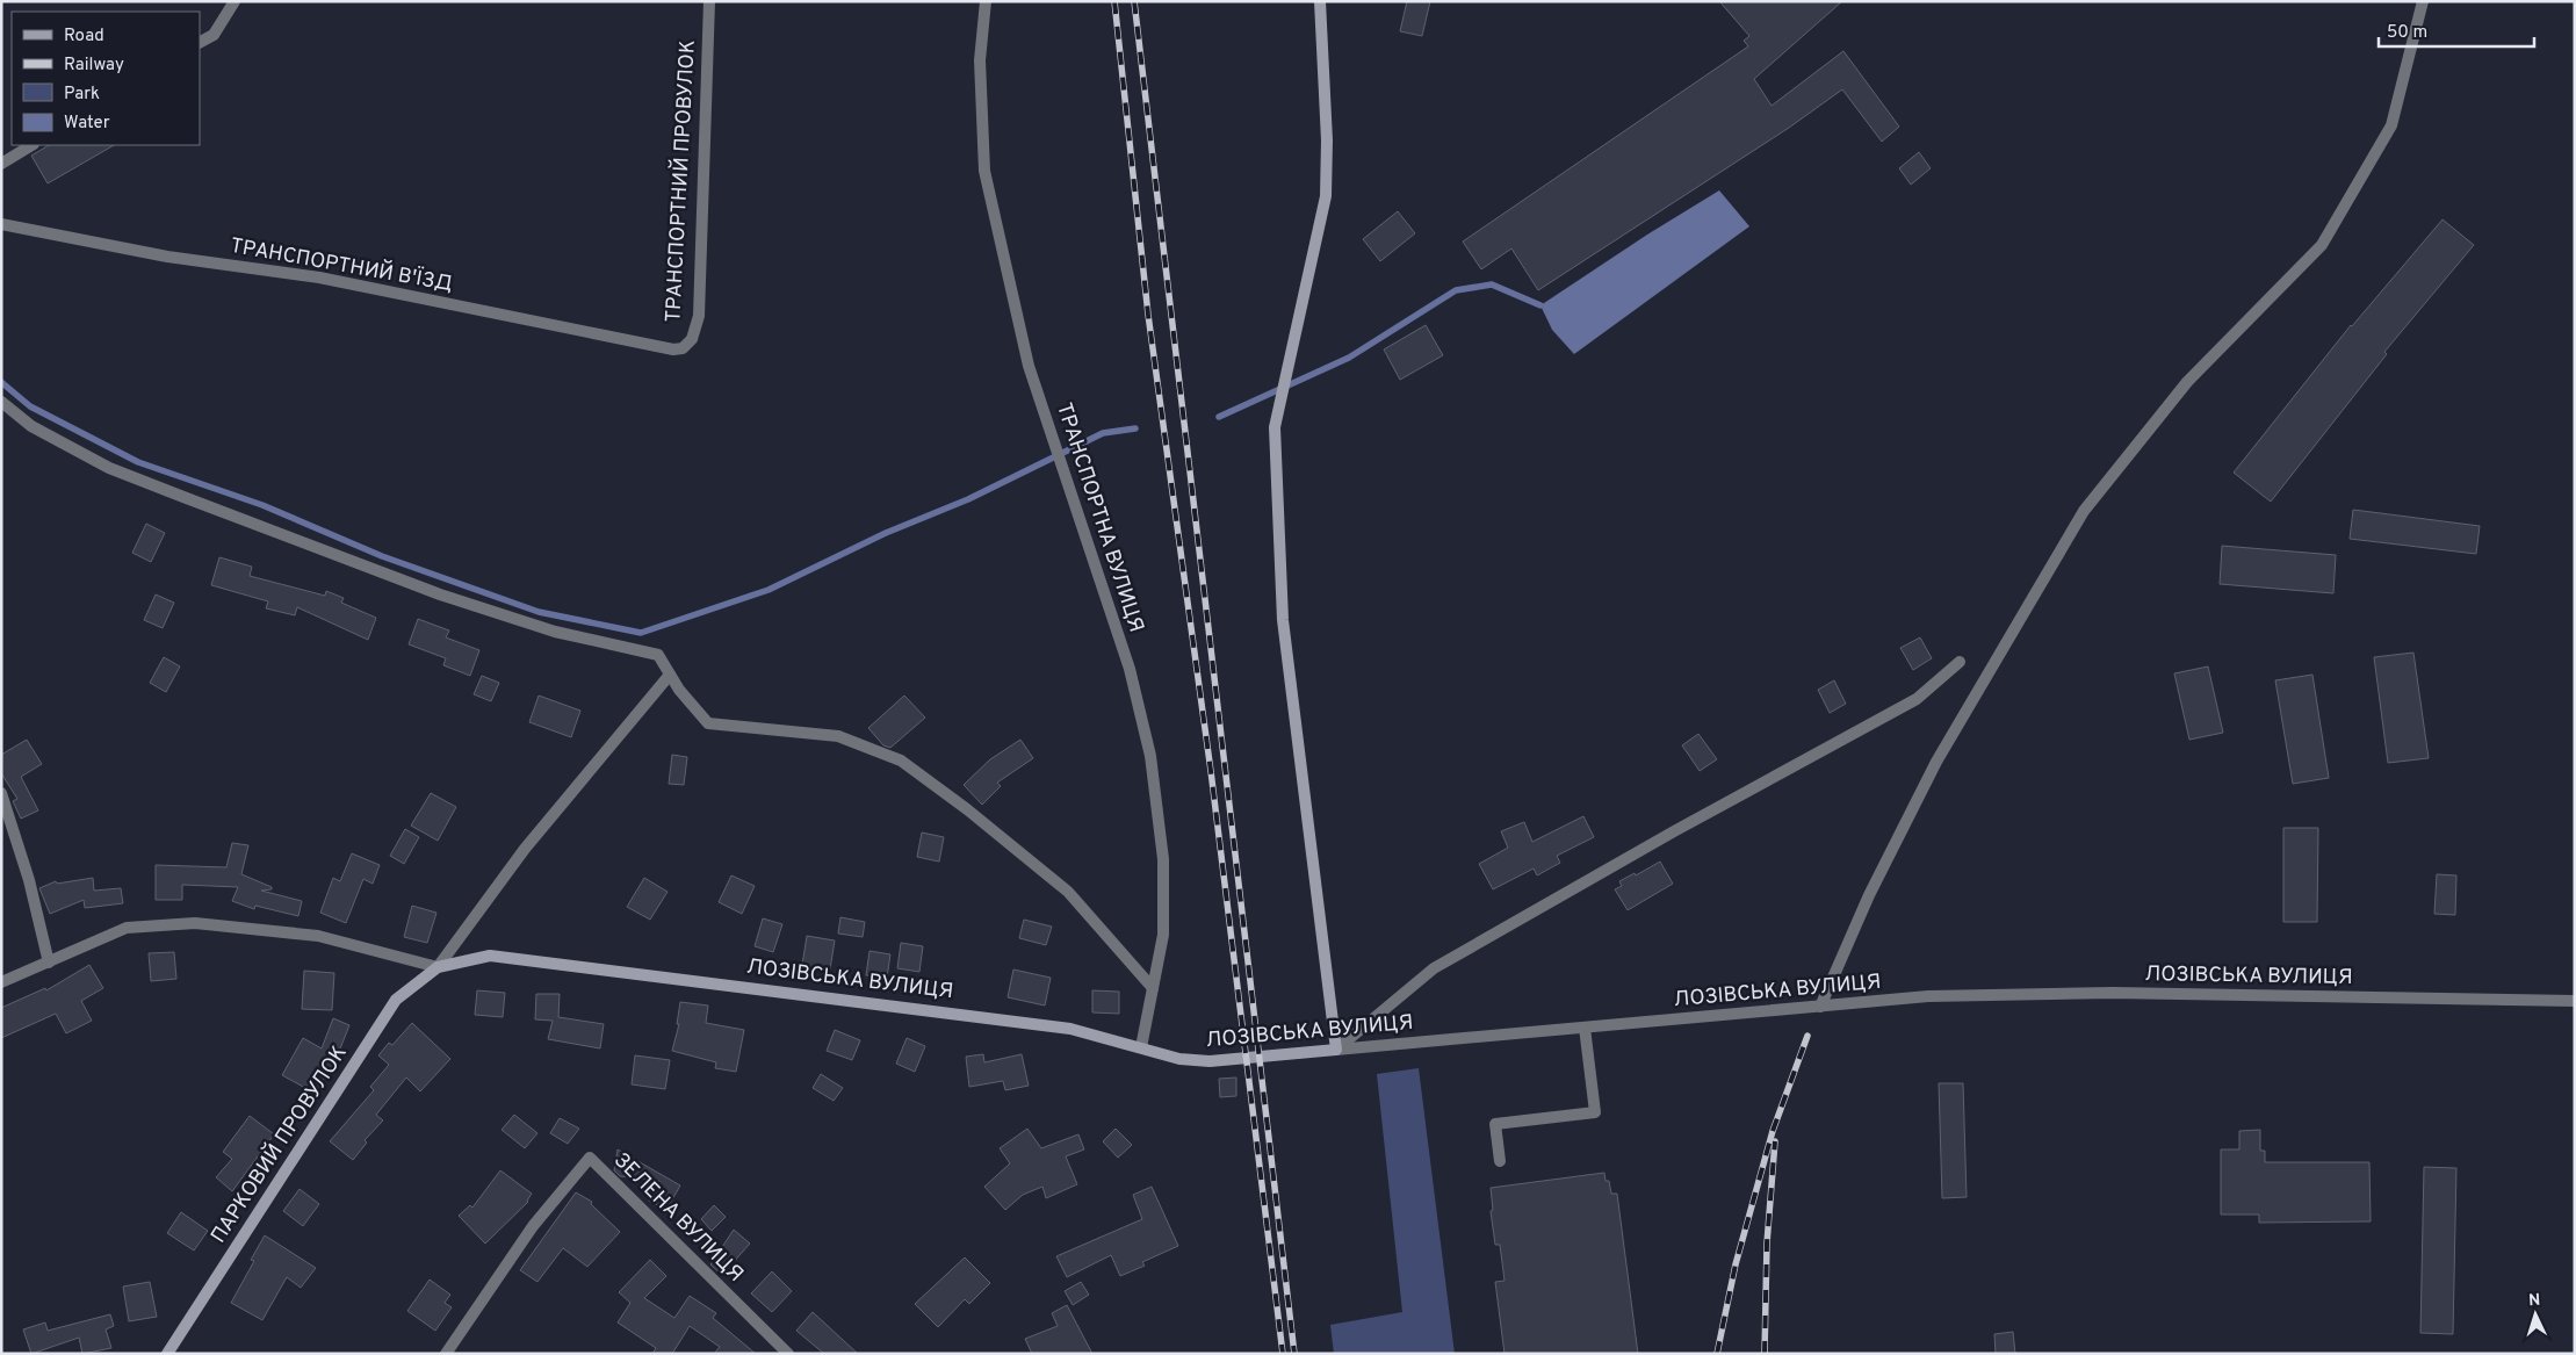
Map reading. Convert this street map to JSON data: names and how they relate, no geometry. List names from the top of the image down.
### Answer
{
  "streets": {
    "main road": ["ЛОЗІВСЬКА ВУЛИЦЯ", "ПАРКОВИЙ ПРОВУЛОК"],
    "street": [
      "ТРАНСПОРТНИЙ ПРОВУЛОК",
      "ТРАНСПОРТНИЙ В'ЇЗД",
      "ТРАНСПОРТНА ВУЛИЦЯ",
      "ЗЕЛЕНА ВУЛИЦЯ"
    ]
  },
  "crossings": [
    ["ТРАНСПОРТНИЙ ПРОВУЛОК", "ТРАНСПОРТНИЙ В'ЇЗД"],
    ["ТРАНСПОРТНА ВУЛИЦЯ", "ЛОЗІВСЬКА ВУЛИЦЯ"],
    ["ЛОЗІВСЬКА ВУЛИЦЯ", "ПАРКОВИЙ ПРОВУЛОК"]
  ],
  "legend": [
    "Road",
    "Railway",
    "Park",
    "Water"
  ],
  "scale_bar": "50 m",
  "north": "top"
}
